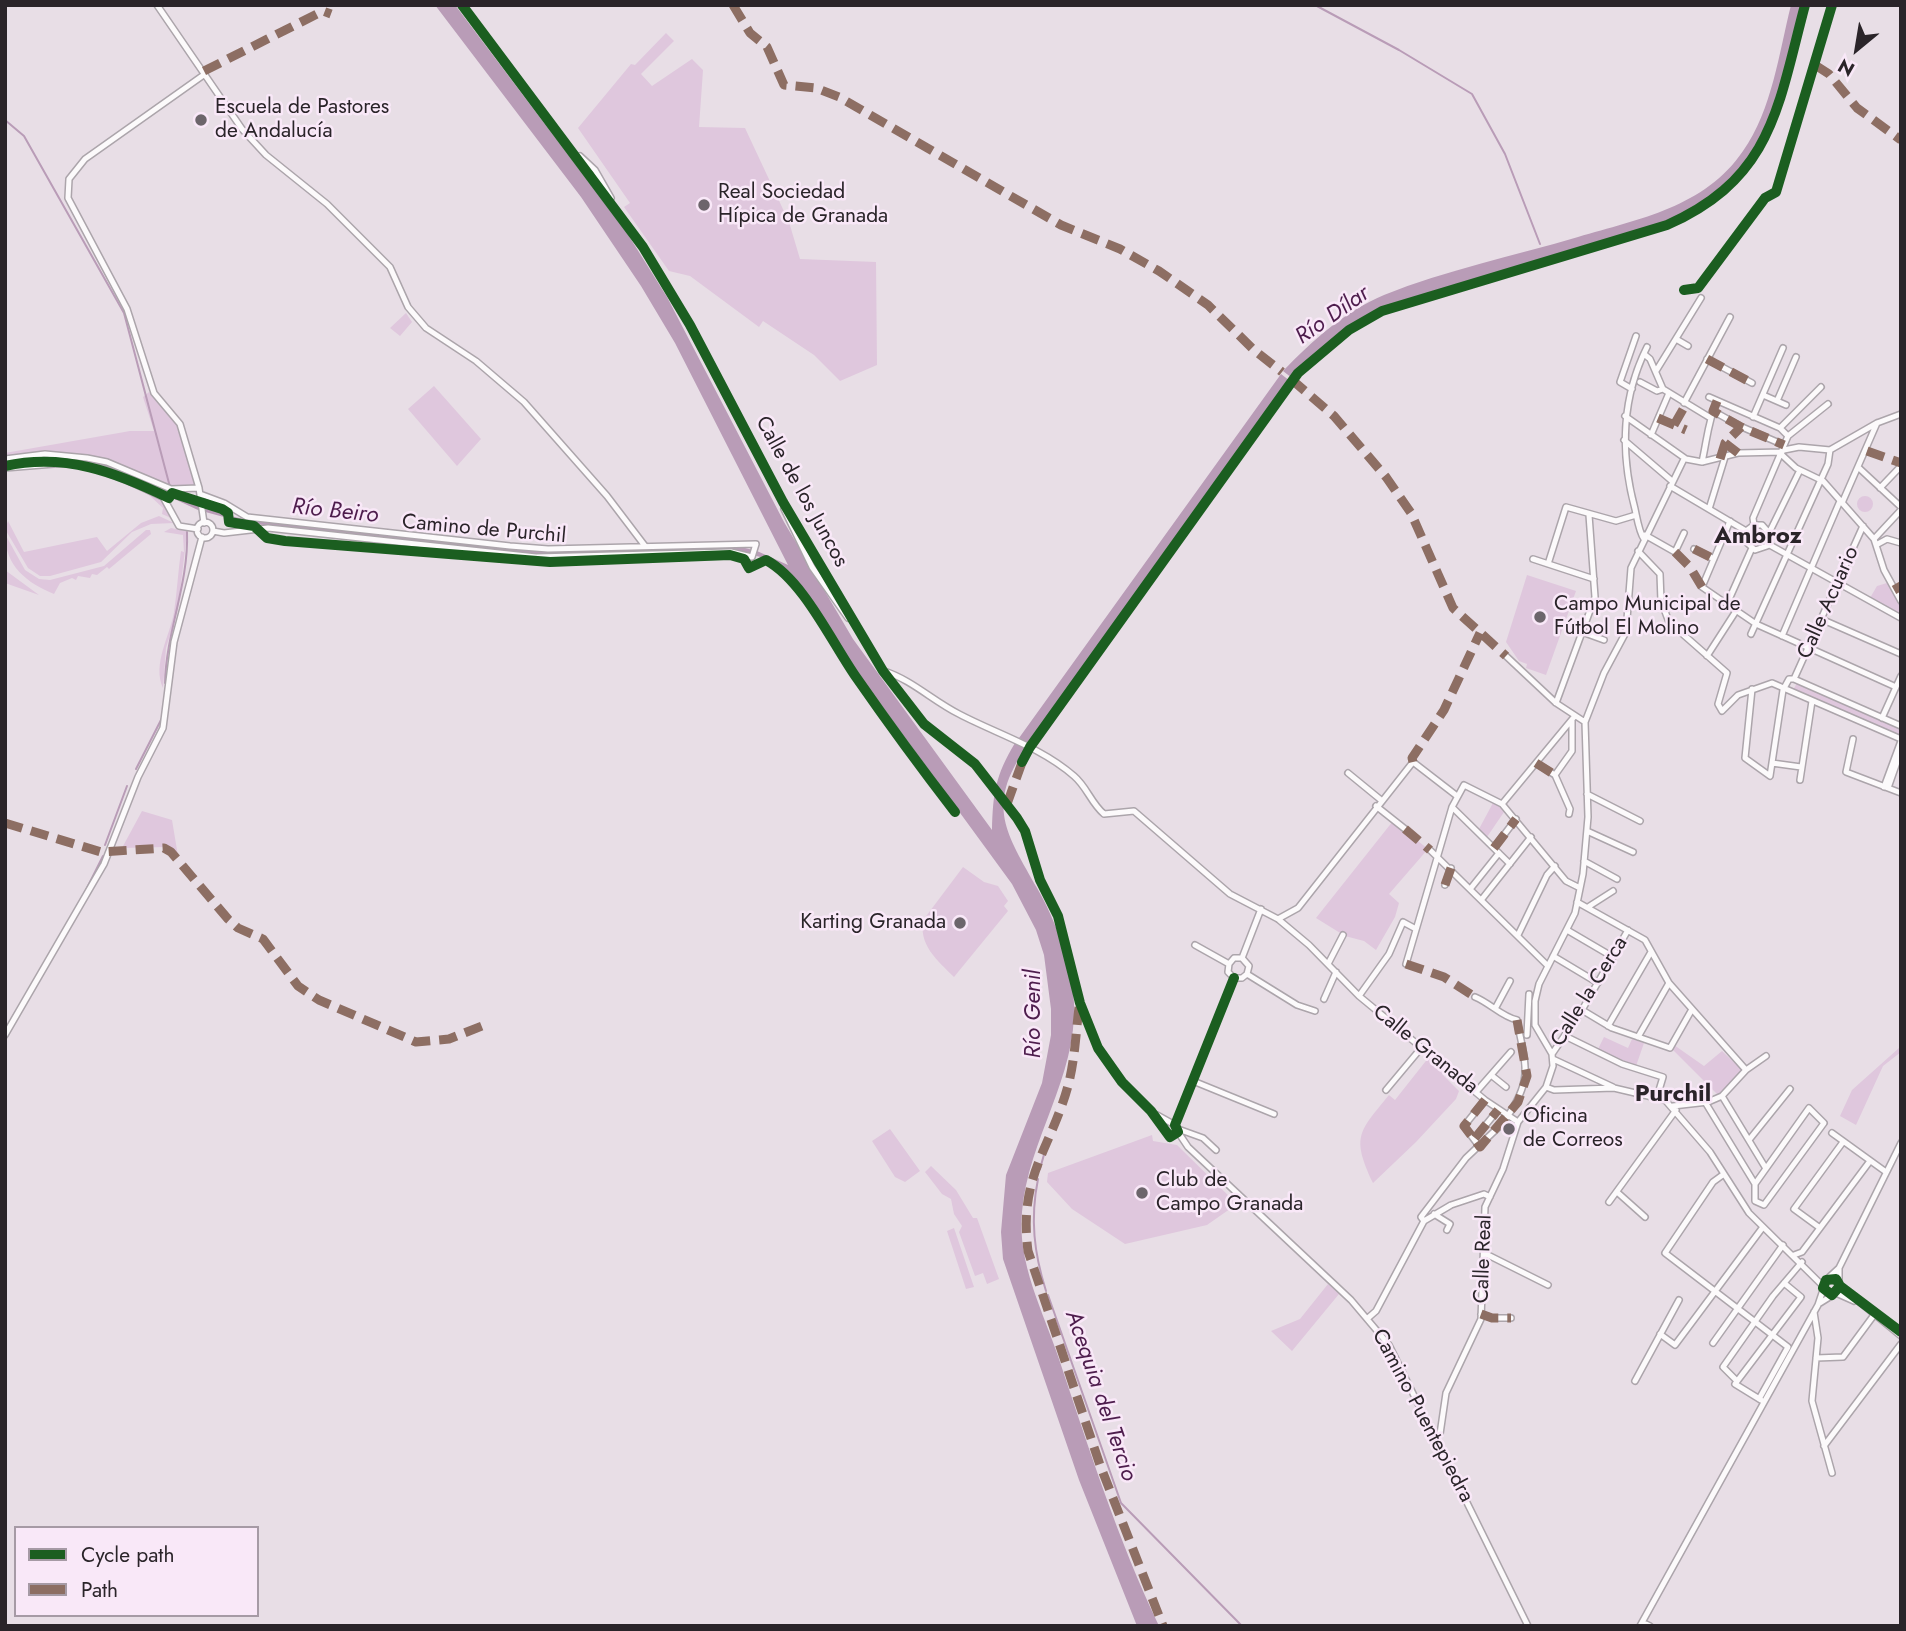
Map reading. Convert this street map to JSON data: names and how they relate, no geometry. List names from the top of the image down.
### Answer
{
  "streets": {
    "street": [
      "Calle de los Juncos",
      "Camino de Purchil",
      "Calle Acuario",
      "Calle la Cerca",
      "Calle Granada",
      "Calle Real",
      "Camino Puentepiedra"
    ]
  },
  "crossings": [
    ["Calle de los Juncos", "Calle Granada"],
    ["Calle de los Juncos", "Camino Puentepiedra"],
    ["Calle Granada", "Calle Real"],
    ["Calle Granada", "Camino Puentepiedra"],
    ["Calle Real", "Camino Puentepiedra"]
  ],
  "districts": ["Ambroz", "Purchil"],
  "water": [
    "Río Dílar",
    "Río Beiro",
    "Río Genil",
    "Acequia del Tercio"
  ],
  "places": [
    "Escuela de Pastores de Andalucía",
    "Real Sociedad Hípica de Granada",
    "Campo Municipal de Fútbol El Molino",
    "Karting Granada",
    "Oficina de Correos",
    "Club de Campo Granada"
  ],
  "legend": ["Cycle path", "Path"],
  "north": "bottom left"
}
